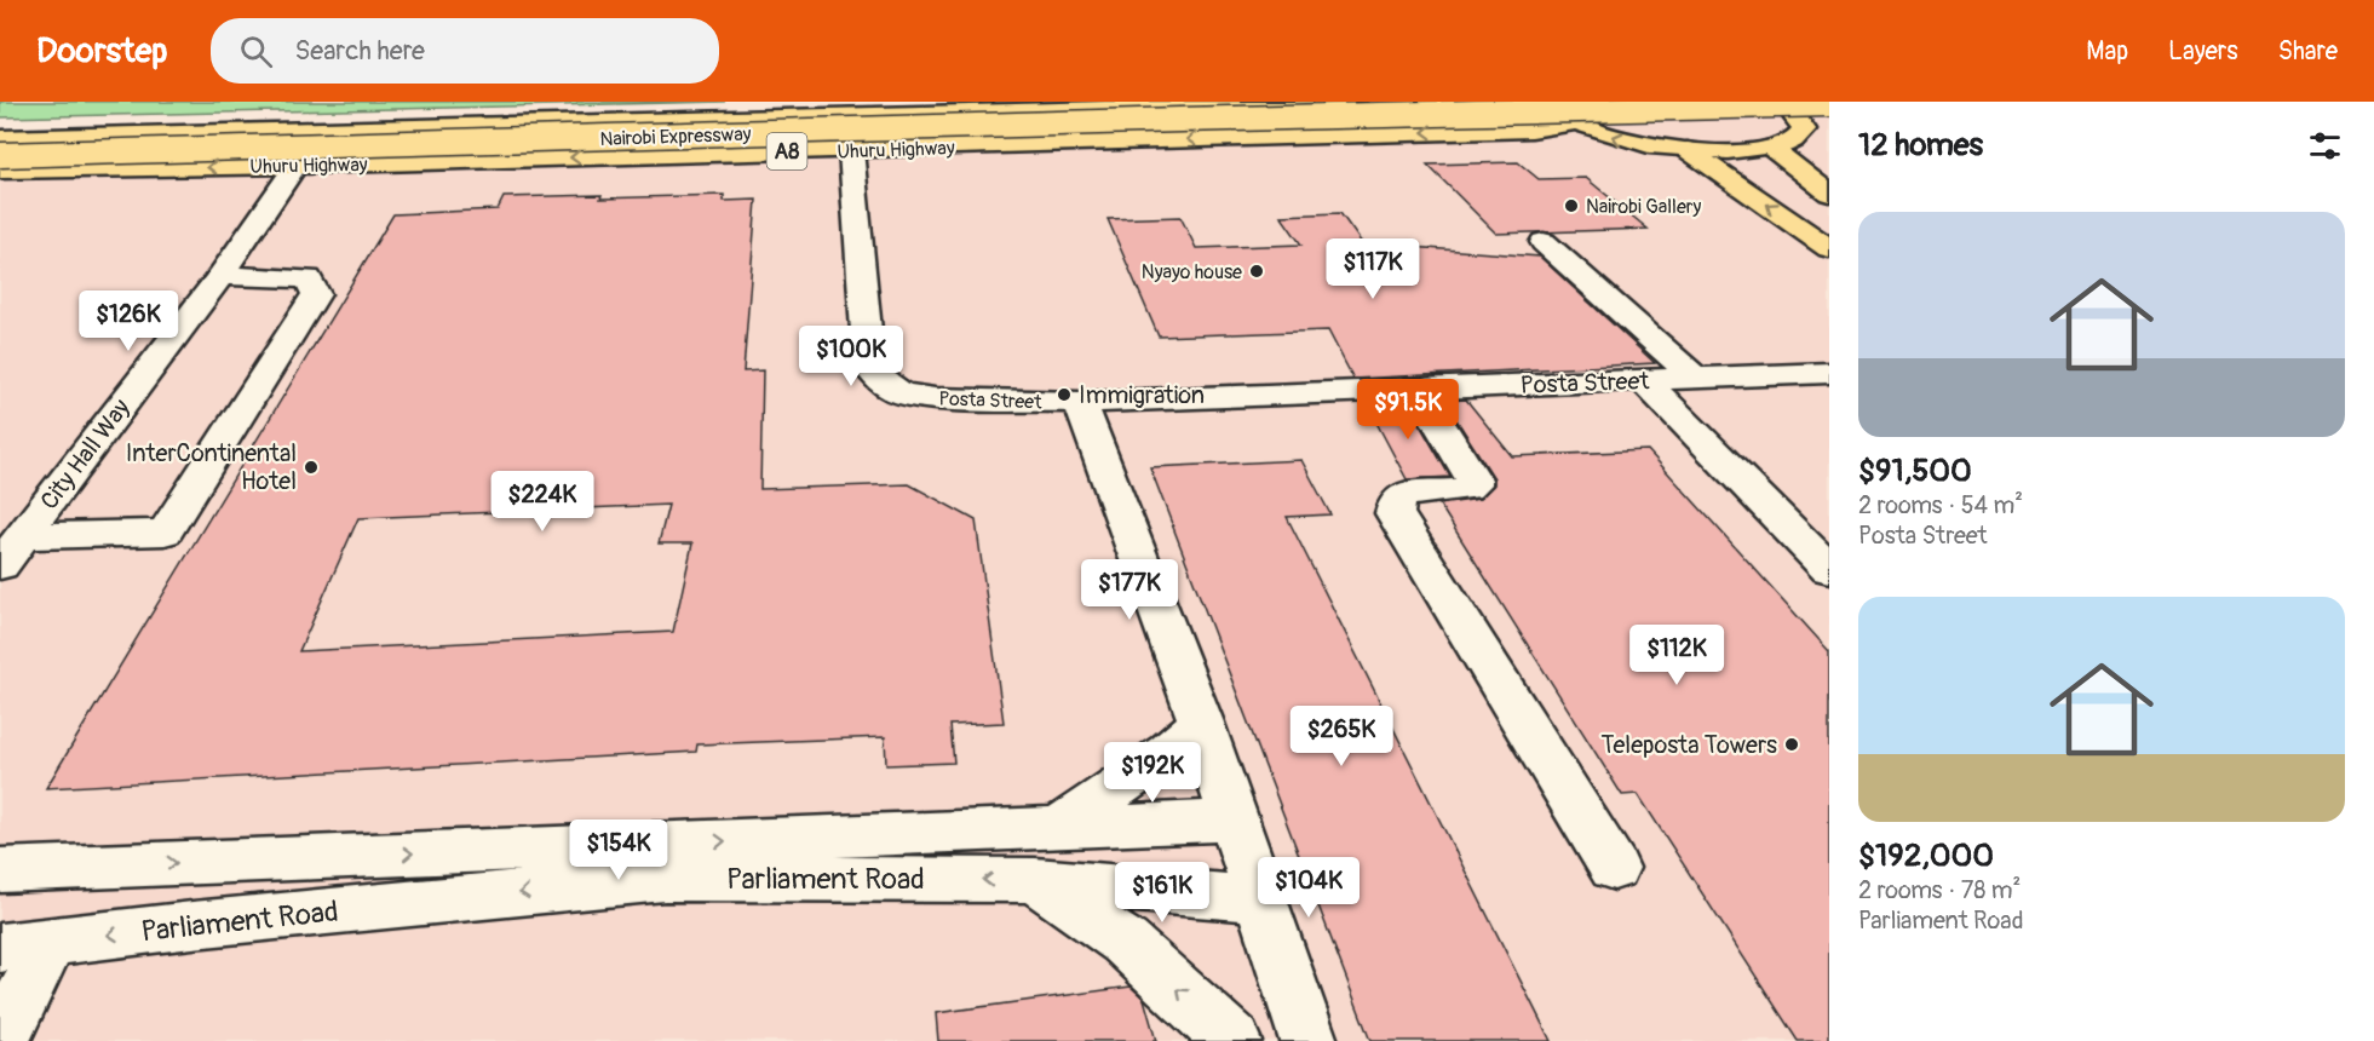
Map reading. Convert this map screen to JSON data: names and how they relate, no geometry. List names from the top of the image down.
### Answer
{
  "streets": {
    "main road": ["Nairobi Expressway", "Uhuru Highway", "A8"],
    "street": ["Posta Street", "City Hall Way", "Parliament Road"]
  },
  "crossings": [
    ["Uhuru Highway", "A8"],
    ["Uhuru Highway", "Posta Street"],
    ["Uhuru Highway", "City Hall Way"]
  ],
  "places": [
    "Nairobi Gallery",
    "Nyayo house",
    "Immigration",
    "InterContinental Hotel",
    "Teleposta Towers"
  ],
  "page": {
    "header": "Doorstep",
    "search": "Search here",
    "nav": ["Map", "Layers", "Share"],
    "heading": "12 homes",
    "list": [
      {
        "name": "$91,500",
        "note": "2 rooms · 54 m² · Posta Street"
      },
      {
        "name": "$192,000",
        "note": "2 rooms · 78 m² · Parliament Road"
      }
    ],
    "price": [
      "$117K",
      "$126K",
      "$100K",
      "$91.5K",
      "$224K",
      "$177K",
      "$112K",
      "$265K",
      "$192K",
      "$154K",
      "$104K",
      "$161K"
    ]
  }
}
